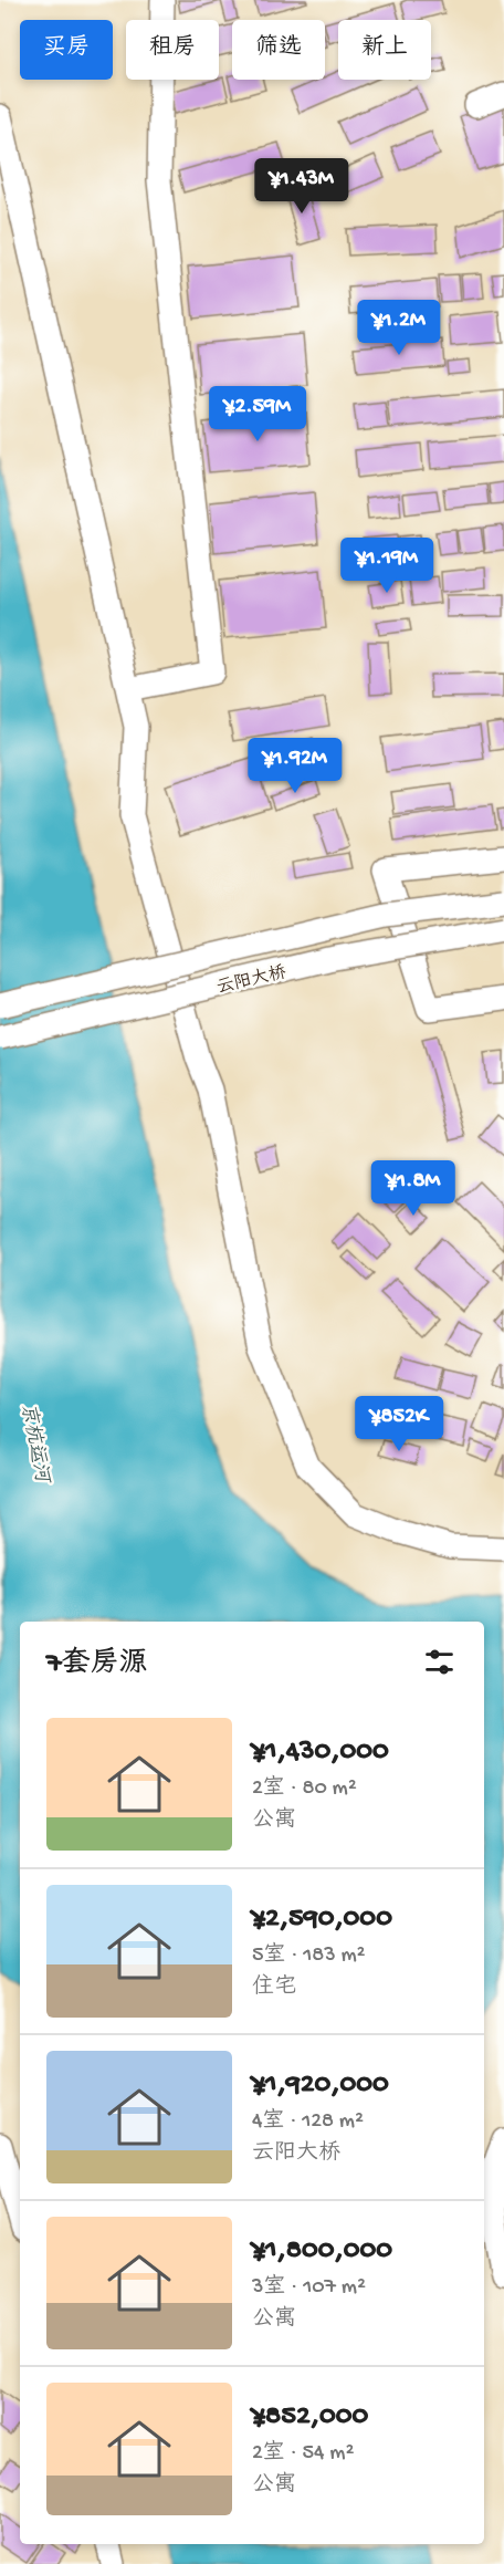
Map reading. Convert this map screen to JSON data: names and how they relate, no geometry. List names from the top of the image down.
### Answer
{
  "streets": {
    "street": ["云阳大桥"]
  },
  "water": ["京杭运河"],
  "page": {
    "chip": [
      "买房",
      "租房",
      "筛选",
      "新上"
    ],
    "price": [
      "¥1.43M",
      "¥1.2M",
      "¥2.59M",
      "¥1.19M",
      "¥1.92M",
      "¥1.8M",
      "¥852K"
    ],
    "heading": "7套房源",
    "list": [
      {
        "name": "¥1,430,000",
        "note": "2室 · 80 m² · 公寓"
      },
      {
        "name": "¥2,590,000",
        "note": "5室 · 183 m² · 住宅"
      },
      {
        "name": "¥1,920,000",
        "note": "4室 · 128 m² · 云阳大桥"
      },
      {
        "name": "¥1,800,000",
        "note": "3室 · 107 m² · 公寓"
      },
      {
        "name": "¥852,000",
        "note": "2室 · 54 m² · 公寓"
      }
    ]
  }
}
